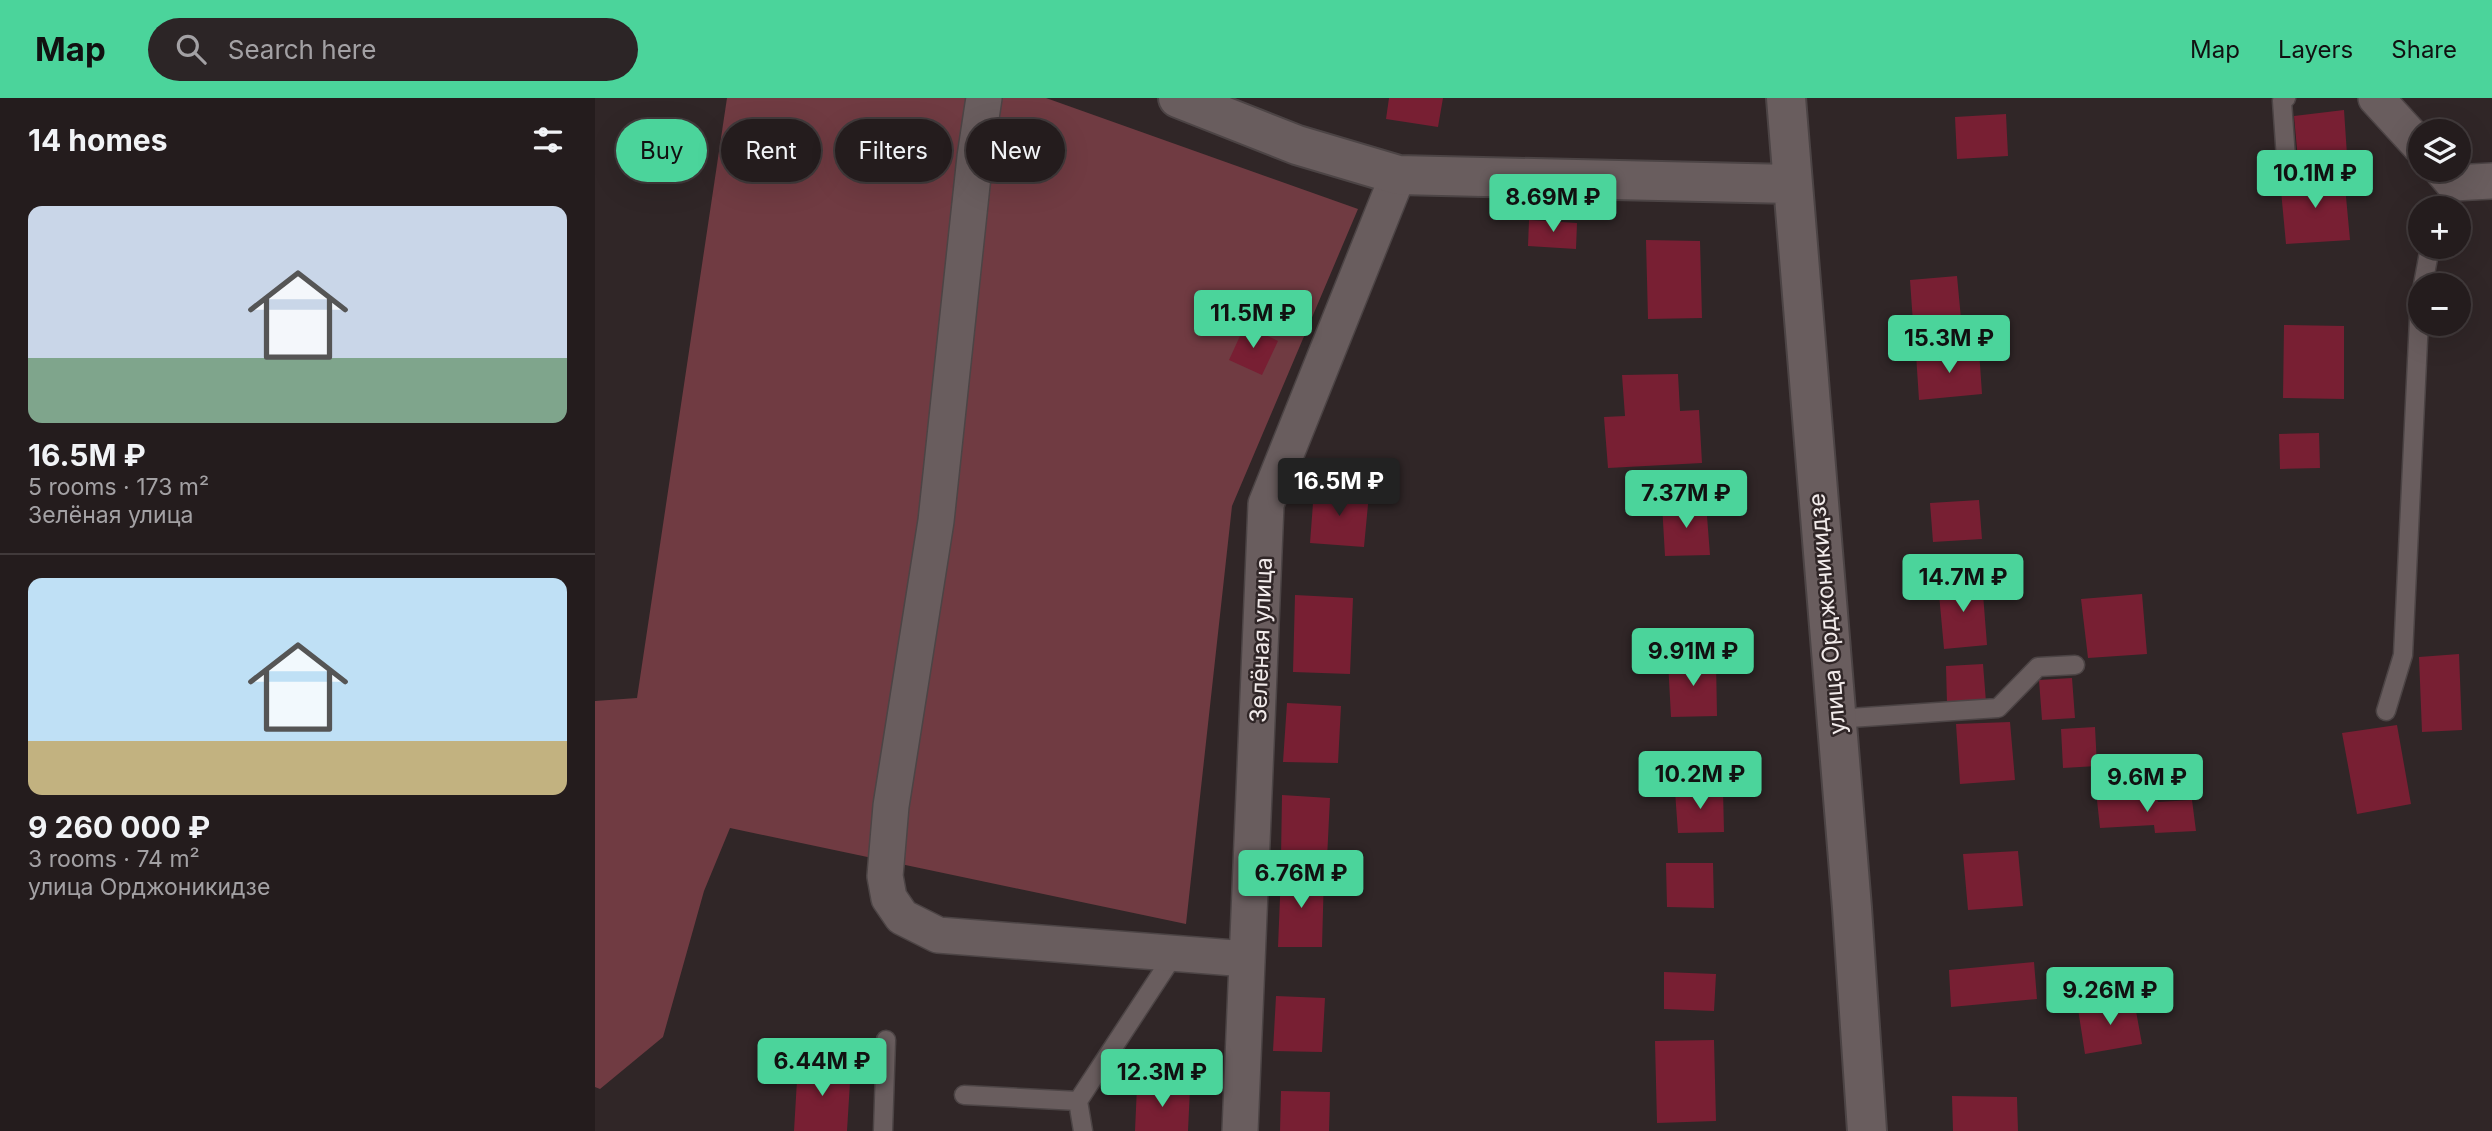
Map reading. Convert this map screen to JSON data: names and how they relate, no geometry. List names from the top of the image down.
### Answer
{
  "streets": {
    "main road": ["улица Орджоникидзе"],
    "street": ["Зелёная улица"]
  },
  "page": {
    "header": "Map",
    "search": "Search here",
    "nav": ["Map", "Layers", "Share"],
    "heading": "14 homes",
    "map_buttons": ["+", "−"],
    "chip": [
      "Buy",
      "Rent",
      "Filters",
      "New"
    ],
    "price": [
      "10.1M ₽",
      "8.69M ₽",
      "11.5M ₽",
      "15.3M ₽",
      "16.5M ₽",
      "7.37M ₽",
      "14.7M ₽",
      "9.91M ₽",
      "10.2M ₽",
      "9.6M ₽",
      "6.76M ₽",
      "9.26M ₽",
      "6.44M ₽",
      "12.3M ₽"
    ],
    "list": [
      {
        "name": "16.5M ₽",
        "note": "5 rooms · 173 m² · Зелёная улица"
      },
      {
        "name": "9 260 000 ₽",
        "note": "3 rooms · 74 m² · улица Орджоникидзе"
      }
    ]
  }
}
